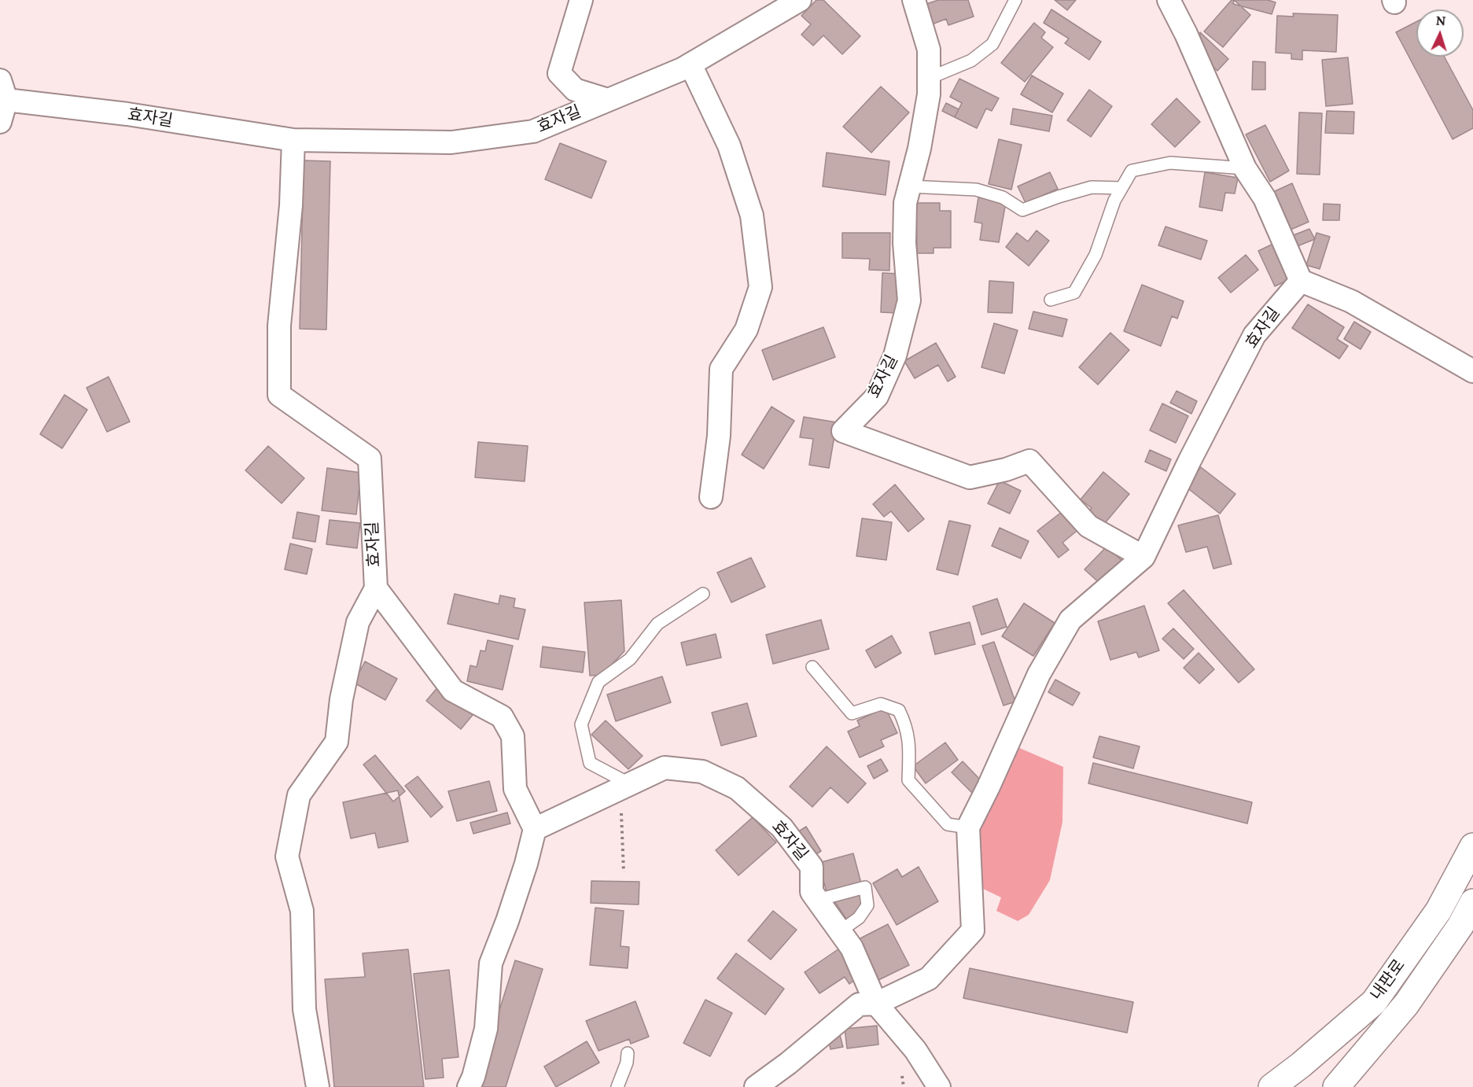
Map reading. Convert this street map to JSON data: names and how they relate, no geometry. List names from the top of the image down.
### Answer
{
  "streets": {
    "street": ["효자길", "내판로"]
  },
  "north": "top"
}
